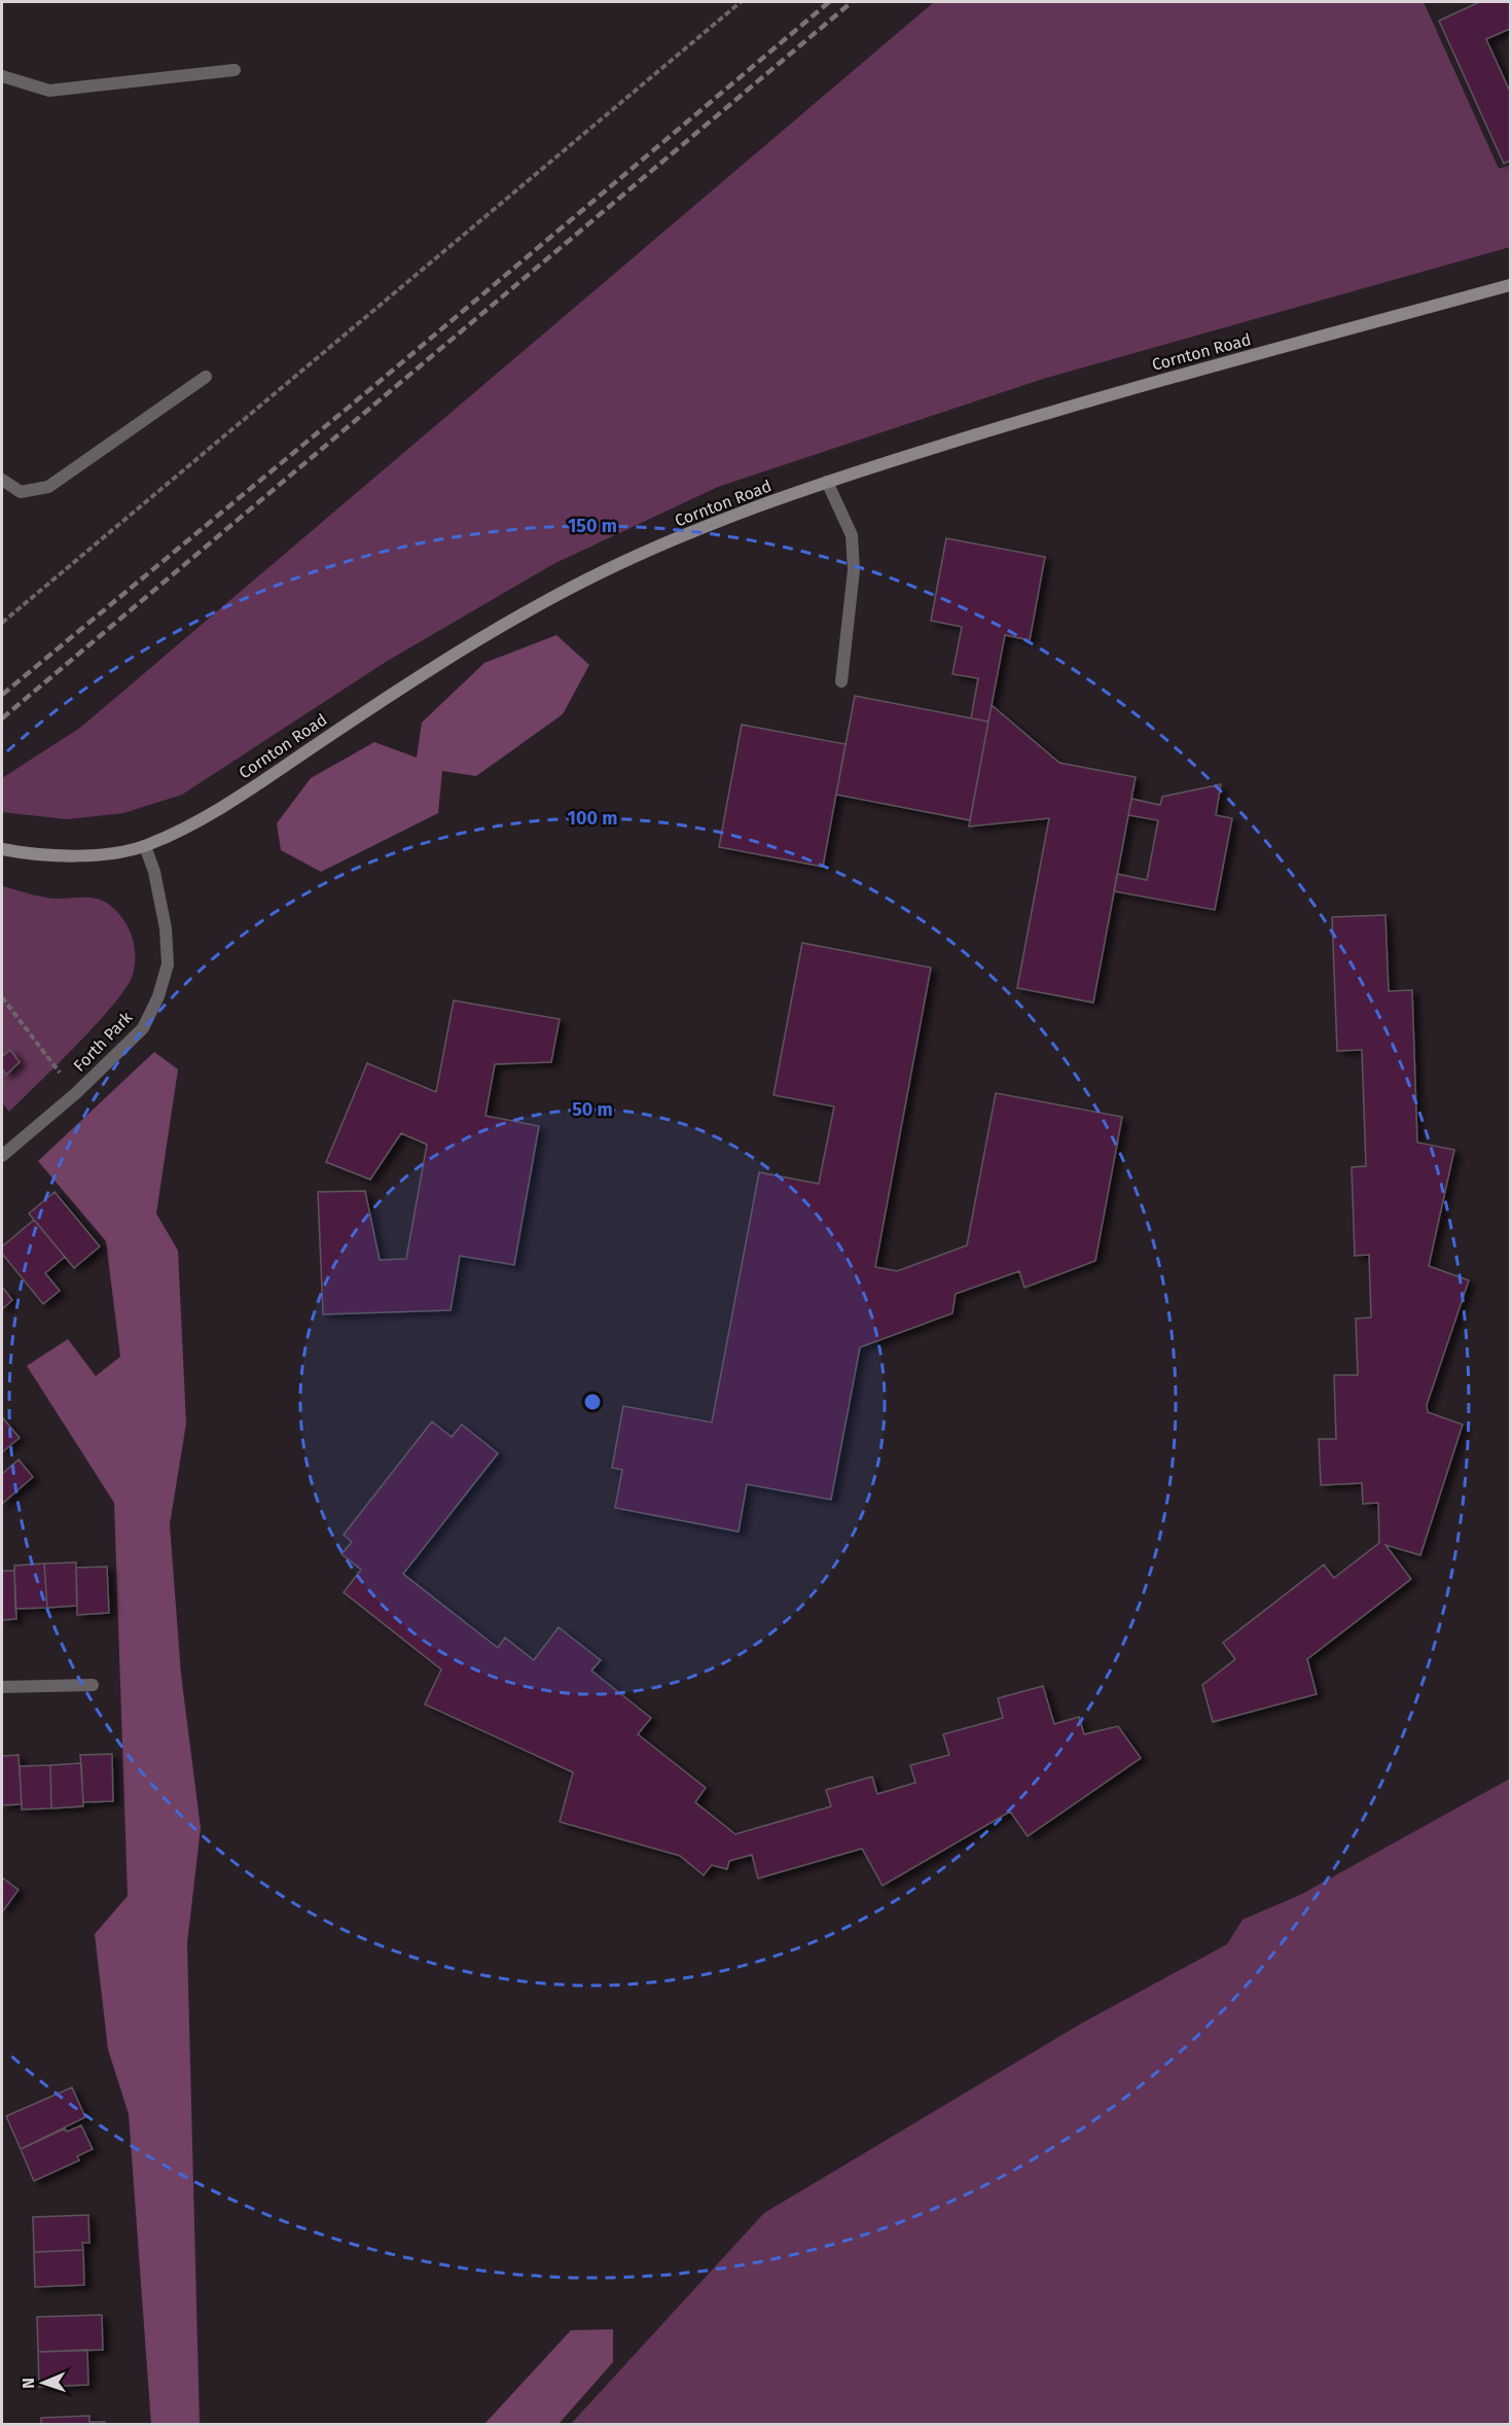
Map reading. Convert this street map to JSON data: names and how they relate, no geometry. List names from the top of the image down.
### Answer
{
  "streets": {
    "main road": ["Cornton Road"],
    "street": ["Forth Park"]
  },
  "crossings": [
    ["Cornton Road", "Forth Park"]
  ],
  "north": "left",
  "rings": ["150 m", "100 m", "50 m"]
}
